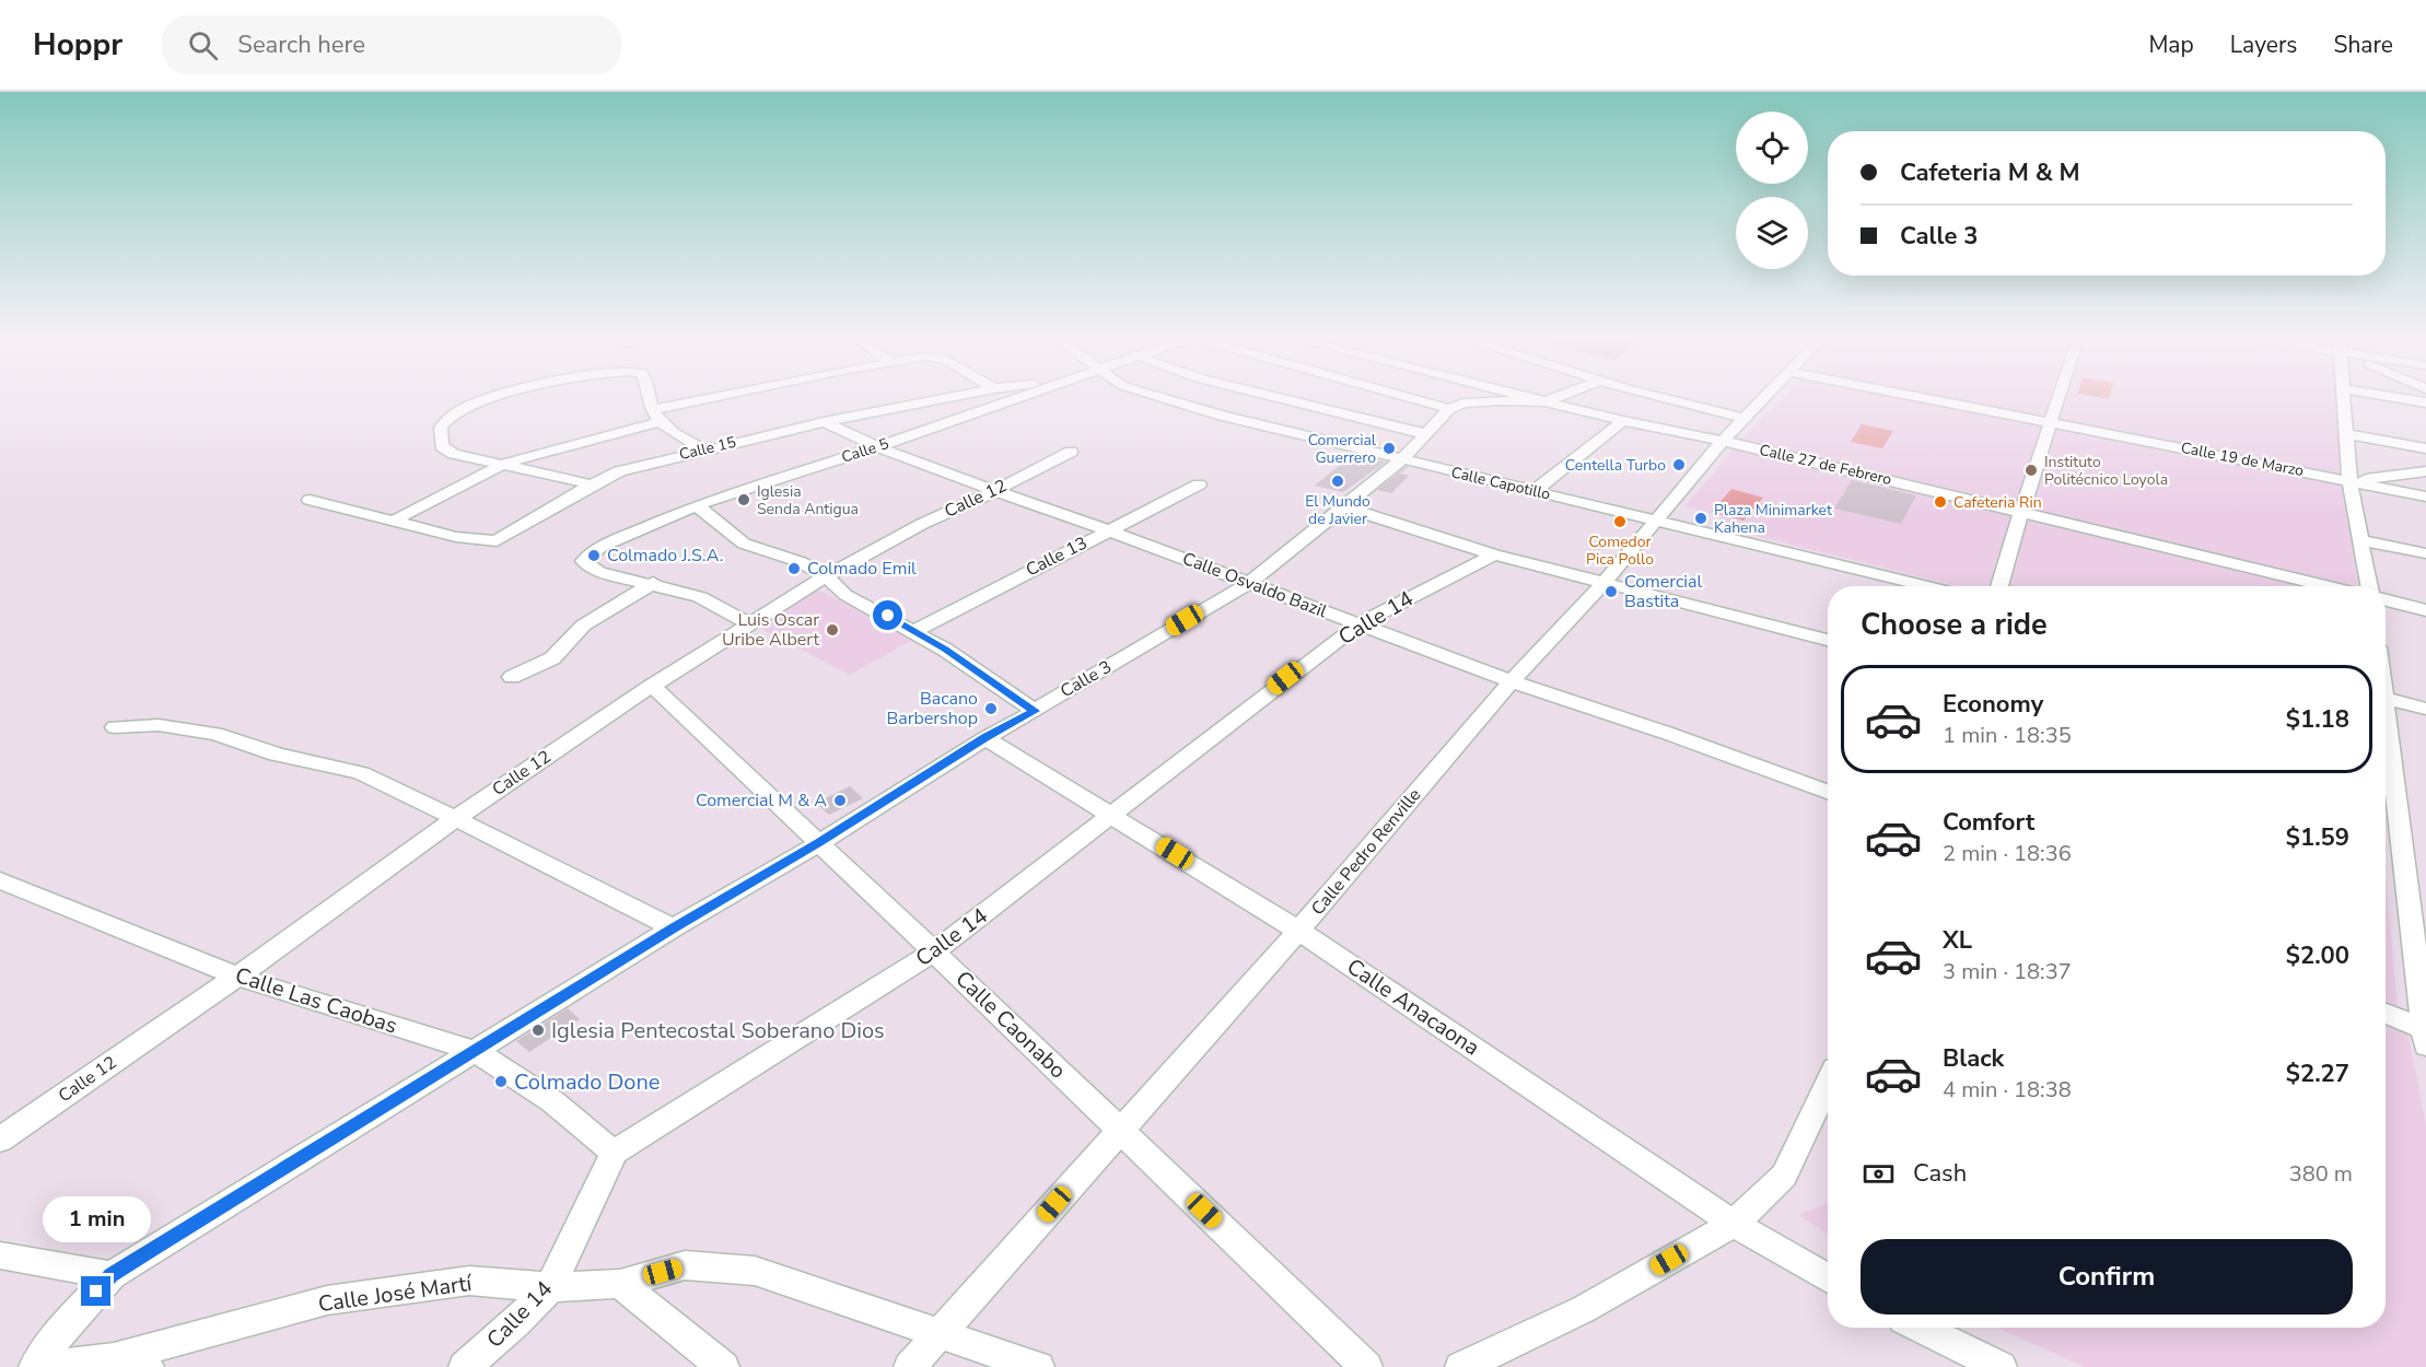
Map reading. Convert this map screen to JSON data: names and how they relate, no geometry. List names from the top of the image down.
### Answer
{
  "streets": {
    "street": [
      "Calle 15",
      "Calle 5",
      "Calle 19 de Marzo",
      "Calle 27 de Febrero",
      "Calle Capotillo",
      "Calle 12",
      "Calle 13",
      "Calle Osvaldo Bazil",
      "Calle 14",
      "Calle 3",
      "Calle Pedro Renville",
      "Calle Las Caobas",
      "Calle Anacaona",
      "Calle Caonabo",
      "Calle José Martí"
    ]
  },
  "crossings": [
    ["Calle 15", "Calle Osvaldo Bazil"],
    ["Calle 5", "Calle Osvaldo Bazil"],
    ["Calle 27 de Febrero", "Calle Pedro Renville"],
    ["Calle Capotillo", "Calle 3"],
    ["Calle Capotillo", "Calle Pedro Renville"],
    ["Calle 12", "Calle Osvaldo Bazil"],
    ["Calle 12", "Calle Las Caobas"],
    ["Calle 12", "Calle Caonabo"],
    ["Calle 13", "Calle Osvaldo Bazil"],
    ["Calle Osvaldo Bazil", "Calle 14"],
    ["Calle Osvaldo Bazil", "Calle 3"],
    ["Calle Osvaldo Bazil", "Calle Pedro Renville"],
    ["Calle 14", "Calle Las Caobas"],
    ["Calle 14", "Calle Anacaona"],
    ["Calle 14", "Calle Caonabo"],
    ["Calle 14", "Calle José Martí"],
    ["Calle 3", "Calle Las Caobas"],
    ["Calle 3", "Calle Anacaona"],
    ["Calle 3", "Calle Caonabo"],
    ["Calle Pedro Renville", "Calle Anacaona"],
    ["Calle Pedro Renville", "Calle Caonabo"],
    ["Calle Pedro Renville", "Calle José Martí"]
  ],
  "places": [
    "Comercial Guerrero",
    "Centella Turbo",
    "Instituto Politécnico Loyola",
    "El Mundo de Javier",
    "Iglesia Senda Antigua",
    "Cafeteria Rin",
    "Plaza Minimarket Kahena",
    "Comedor Pica Pollo",
    "Colmado J.S.A.",
    "Colmado Emil",
    "Comercial Bastita",
    "Luis Oscar Uribe Albert",
    "Bacano Barbershop",
    "Comercial M & A",
    "Iglesia Pentecostal Soberano Dios",
    "Colmado Done"
  ],
  "page": {
    "header": "Hoppr",
    "search": "Search here",
    "nav": ["Map", "Layers", "Share"],
    "banner": ["Cafeteria M & M", "Calle 3"],
    "heading": "Choose a ride",
    "list": [
      {
        "name": "Economy",
        "note": "1 min · 18:35",
        "value": "$1.18"
      },
      {
        "name": "Comfort",
        "note": "2 min · 18:36",
        "value": "$1.59"
      },
      {
        "name": "XL",
        "note": "3 min · 18:37",
        "value": "$2.00"
      },
      {
        "name": "Black",
        "note": "4 min · 18:38",
        "value": "$2.27"
      }
    ],
    "pay": ["Cash", "380 m"],
    "bubble": "1 min",
    "buttons": "Confirm"
  }
}
